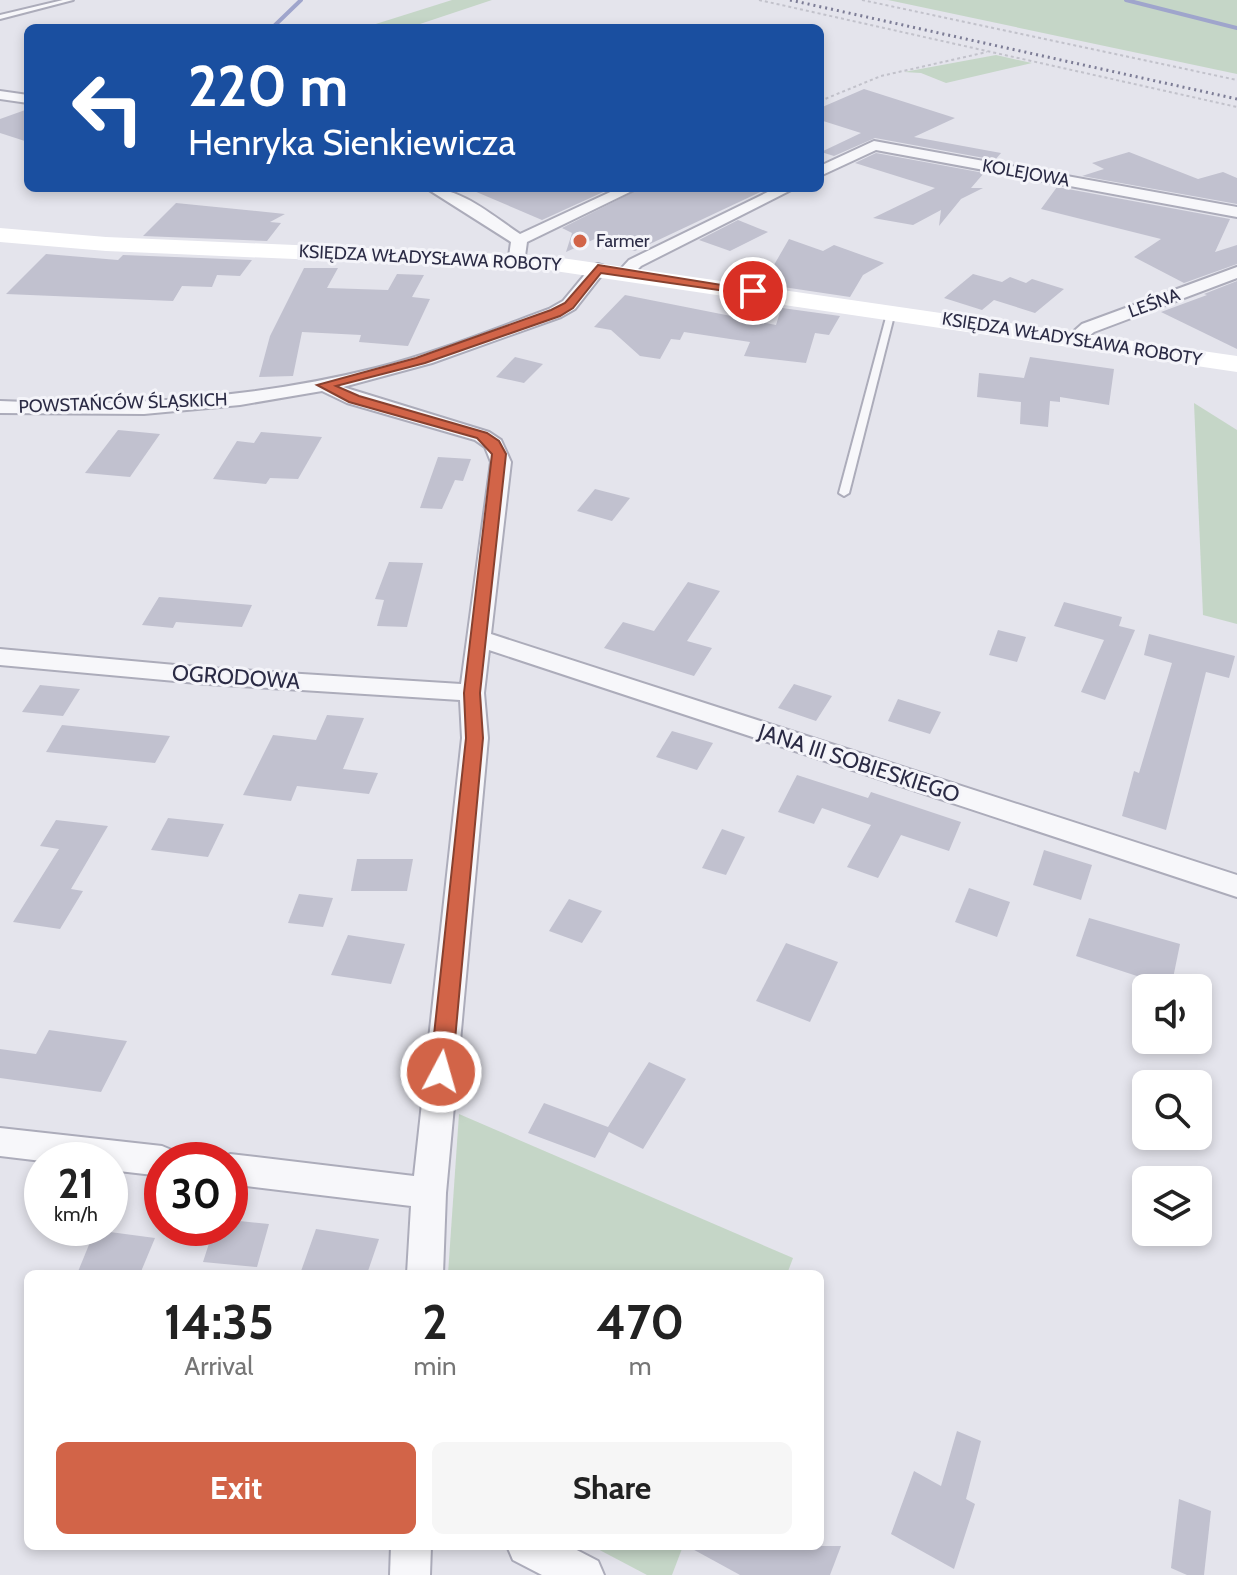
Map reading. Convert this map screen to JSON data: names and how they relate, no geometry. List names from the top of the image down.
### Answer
{
  "streets": {
    "main road": ["KSIĘDZA WŁADYSŁAWA ROBOTY"],
    "street": [
      "KOLEJOWA",
      "LEŚNA",
      "POWSTAŃCÓW ŚLĄSKICH",
      "OGRODOWA",
      "JANA III SOBIESKIEGO"
    ]
  },
  "crossings": [
    ["KSIĘDZA WŁADYSŁAWA ROBOTY", "LEŚNA"],
    ["KSIĘDZA WŁADYSŁAWA ROBOTY", "POWSTAŃCÓW ŚLĄSKICH"]
  ],
  "places": ["Farmer"],
  "page": {
    "turn": ["220 m", "Henryka Sienkiewicza"],
    "speed": "21 km/h",
    "limit": "30",
    "eta": [
      "14:35",
      "Arrival",
      "2",
      "min",
      "470",
      "m"
    ],
    "buttons": ["Exit", "Share"]
  }
}
